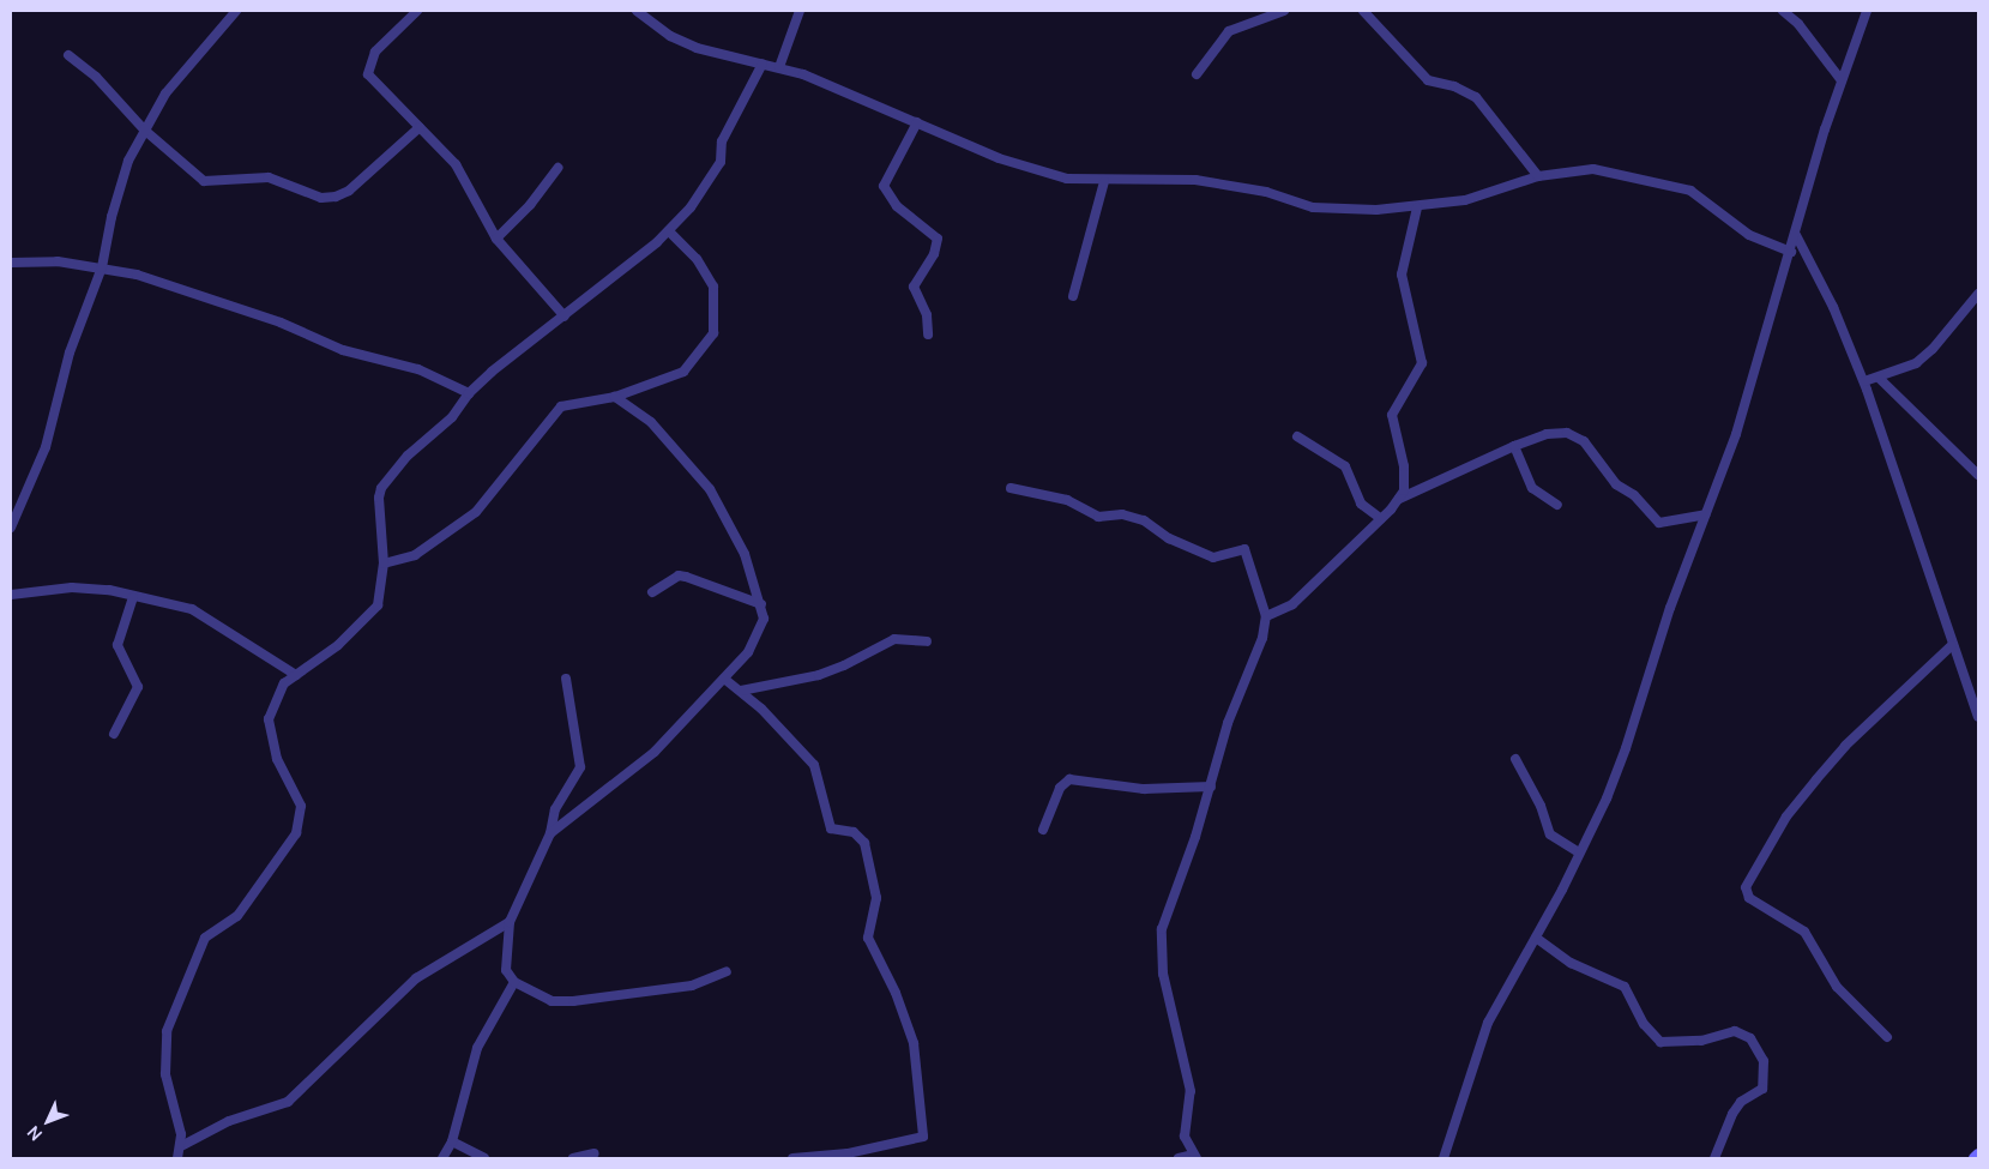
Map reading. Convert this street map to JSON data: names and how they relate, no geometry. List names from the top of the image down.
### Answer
{
  "north": "bottom left"
}
